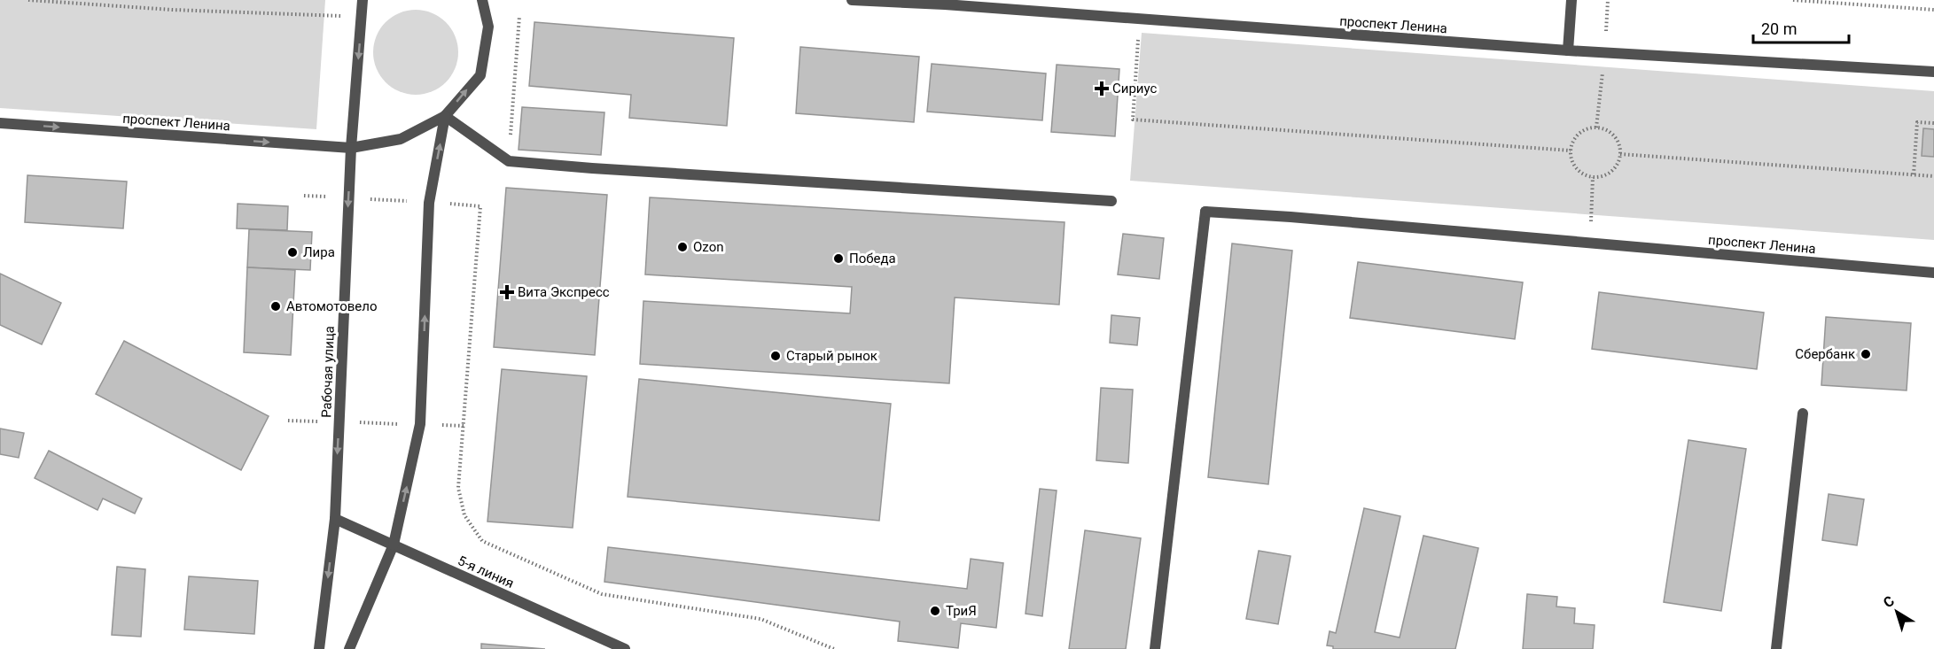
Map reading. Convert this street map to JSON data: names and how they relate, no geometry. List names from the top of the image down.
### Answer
{
  "streets": {
    "street": ["проспект Ленина", "Рабочая улица", "5-я линия"]
  },
  "crossings": [
    ["проспект Ленина", "Рабочая улица"],
    ["Рабочая улица", "5-я линия"]
  ],
  "places": {
    "health": ["Сириус", "Вита Экспресс"],
    "other": [
      "Ozon",
      "Лира",
      "Победа",
      "Автомотовело",
      "Сбербанк",
      "Старый рынок",
      "ТриЯ"
    ]
  },
  "scale_bar": "20 m",
  "north": "top left"
}
